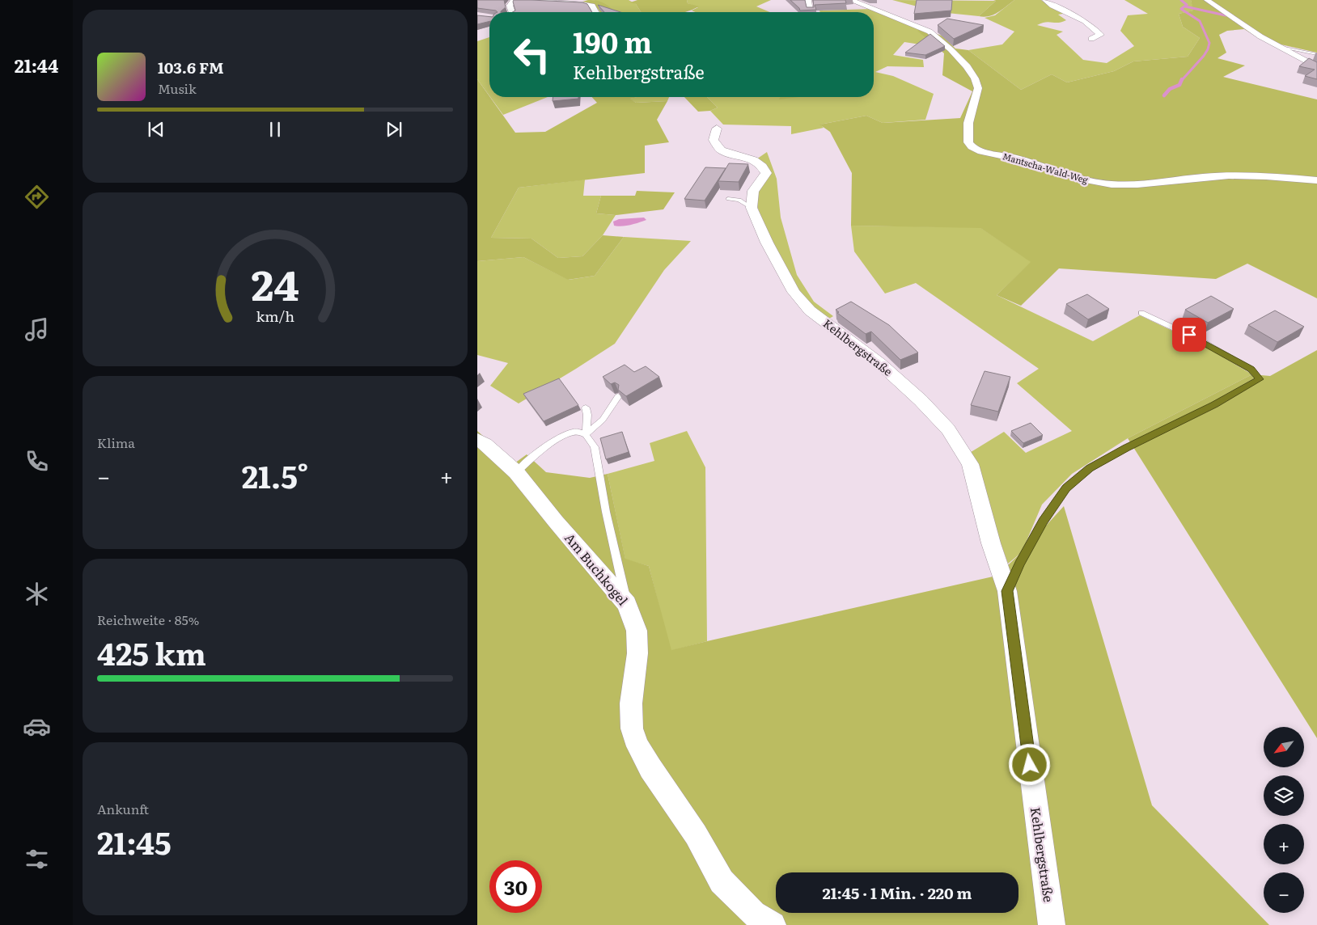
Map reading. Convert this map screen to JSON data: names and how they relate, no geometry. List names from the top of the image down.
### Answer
{
  "streets": {
    "street": ["Mantscha-Wald-Weg", "Kehlbergstraße", "Am Buchkogel"]
  },
  "north": "bottom left",
  "page": {
    "tabs": "21:44",
    "turn": ["190 m", "Kehlbergstraße"],
    "song": ["103.6 FM", "Musik"],
    "tile": [
      "Klima",
      ["Reichweite · 85%", "425 km"],
      ["Ankunft", "21:45"]
    ],
    "heat": ["−", "21.5°", "+"],
    "map_buttons": ["+", "−"],
    "limit": "30",
    "trip": "21:45 · 1 Min. · 220 m",
    "gauge": ["24", "km/h"]
  }
}
